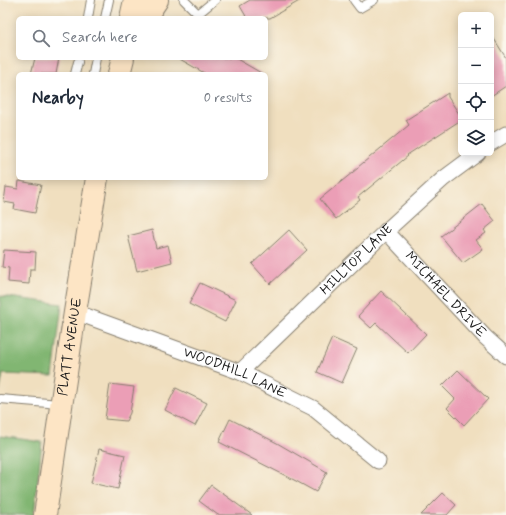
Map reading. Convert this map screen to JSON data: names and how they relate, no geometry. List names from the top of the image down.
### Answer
{
  "streets": {
    "main road": ["PLATT AVENUE"],
    "street": ["HILLTOP LANE", "MICHAEL DRIVE", "WOODHILL LANE"]
  },
  "crossings": [
    ["HILLTOP LANE", "MICHAEL DRIVE"],
    ["HILLTOP LANE", "WOODHILL LANE"],
    ["PLATT AVENUE", "WOODHILL LANE"]
  ],
  "page": {
    "map_buttons": ["+", "−"],
    "search": "Search here",
    "heading": ["Nearby", "0 results"]
  }
}
